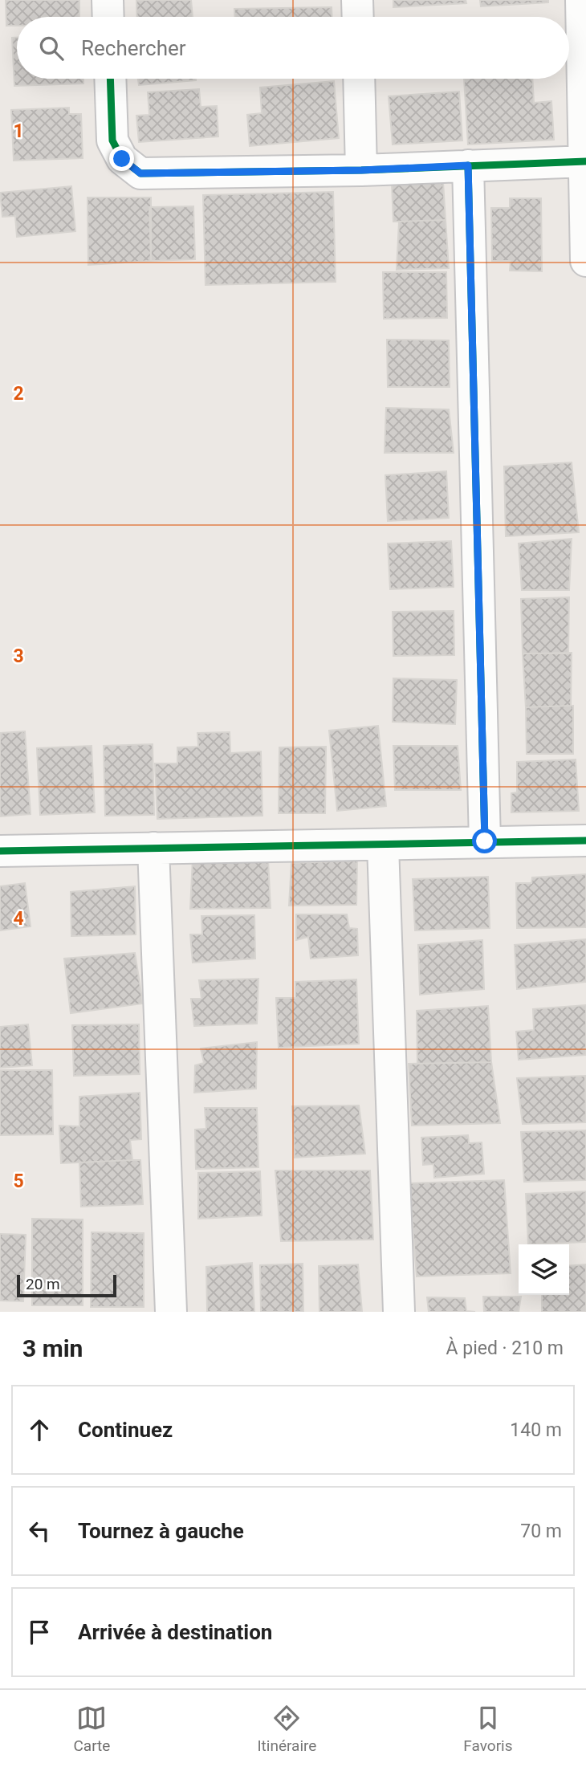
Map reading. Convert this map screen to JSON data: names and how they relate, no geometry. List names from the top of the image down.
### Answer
{
  "scale_bar": "20 m",
  "page": {
    "search": "Rechercher",
    "scale": "20 m",
    "heading": ["3 min", "À pied · 210 m"],
    "list": [
      ["Continuez", "140 m"],
      ["Tournez à gauche", "70 m"],
      "Arrivée à destination"
    ],
    "nav": ["Carte", "Itinéraire", "Favoris"]
  },
  "grid": {
    "rows": [
      "1",
      "2",
      "3",
      "4",
      "5"
    ]
  }
}
